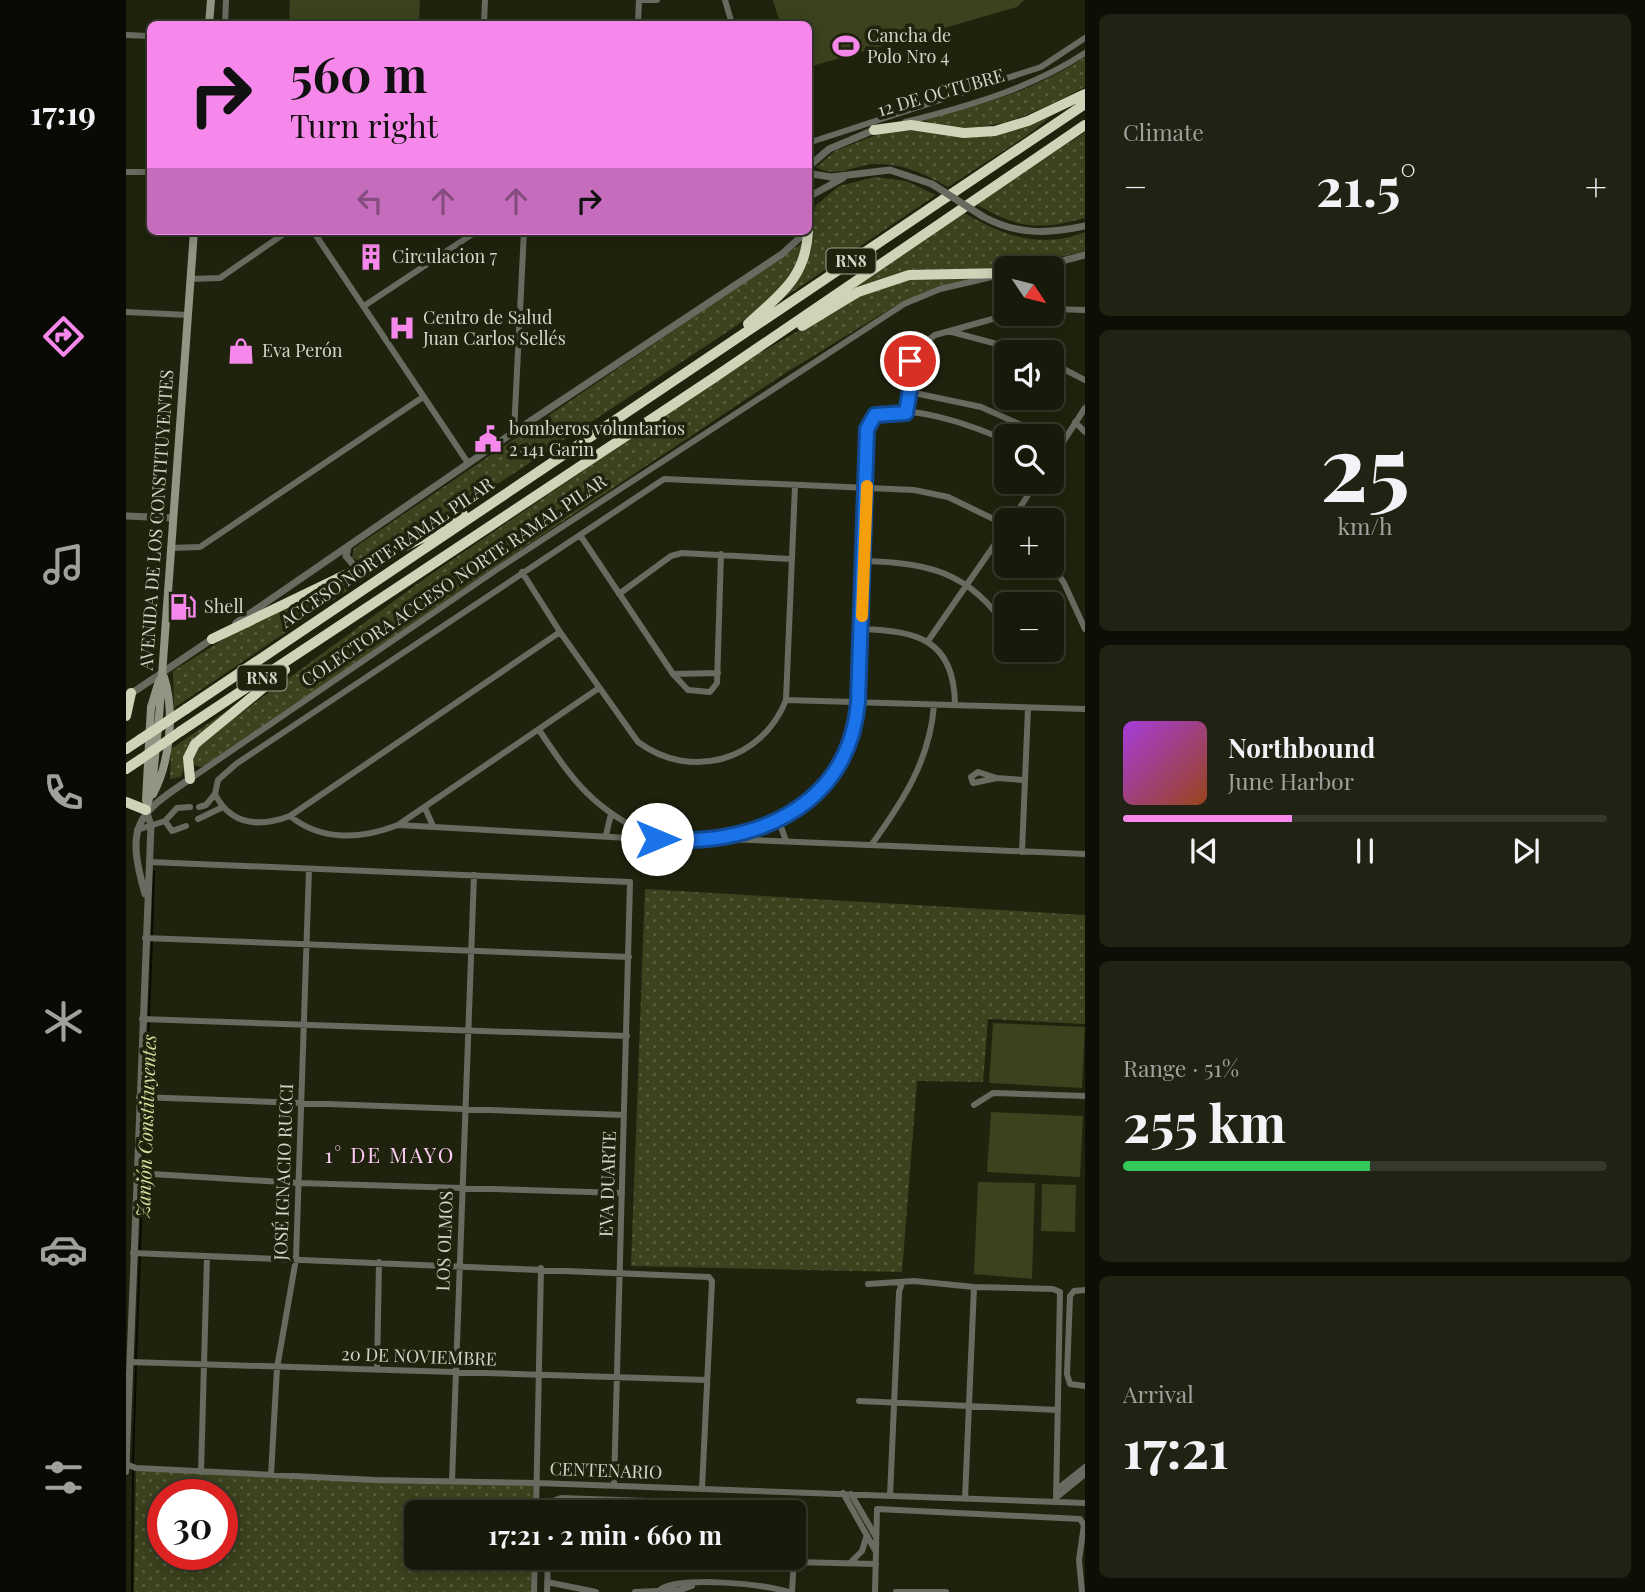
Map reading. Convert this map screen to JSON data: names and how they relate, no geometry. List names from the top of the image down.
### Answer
{
  "streets": {
    "highway": ["RN8", "ACCESO NORTE RAMAL PILAR"],
    "main road": ["AVENIDA DE LOS CONSTITUYENTES"],
    "street": [
      "12 DE OCTUBRE",
      "COLECTORA ACCESO NORTE RAMAL PILAR",
      "JOSÉ IGNACIO RUCCI",
      "EVA DUARTE",
      "LOS OLMOS",
      "20 DE NOVIEMBRE",
      "CENTENARIO"
    ]
  },
  "crossings": [
    ["AVENIDA DE LOS CONSTITUYENTES", "COLECTORA ACCESO NORTE RAMAL PILAR"],
    ["AVENIDA DE LOS CONSTITUYENTES", "20 DE NOVIEMBRE"],
    ["AVENIDA DE LOS CONSTITUYENTES", "CENTENARIO"],
    ["JOSÉ IGNACIO RUCCI", "20 DE NOVIEMBRE"],
    ["JOSÉ IGNACIO RUCCI", "CENTENARIO"],
    ["EVA DUARTE", "LOS OLMOS"],
    ["EVA DUARTE", "20 DE NOVIEMBRE"],
    ["EVA DUARTE", "CENTENARIO"],
    ["LOS OLMOS", "20 DE NOVIEMBRE"],
    ["LOS OLMOS", "CENTENARIO"]
  ],
  "districts": ["1° DE MAYO"],
  "water": ["Zanjón Constituyentes"],
  "places": {
    "sports": ["Cancha de Polo Nro 4"],
    "building": ["Circulacion 7"],
    "hospital": ["Centro de Salud Juan Carlos Sellés"],
    "shop": ["Eva Perón"],
    "public building": ["bomberos voluntarios 2 141 Garin"],
    "fuel station": ["Shell"]
  },
  "north": "bottom right",
  "page": {
    "tabs": "17:19",
    "tile": [
      "Climate",
      ["25", "km/h"],
      ["Range · 51%", "255 km"],
      ["Arrival", "17:21"]
    ],
    "turn": ["560 m", "Turn right"],
    "heat": ["−", "21.5°", "+"],
    "map_buttons": ["+", "−"],
    "song": ["Northbound", "June Harbor"],
    "limit": "30",
    "trip": "17:21 · 2 min · 660 m"
  }
}
